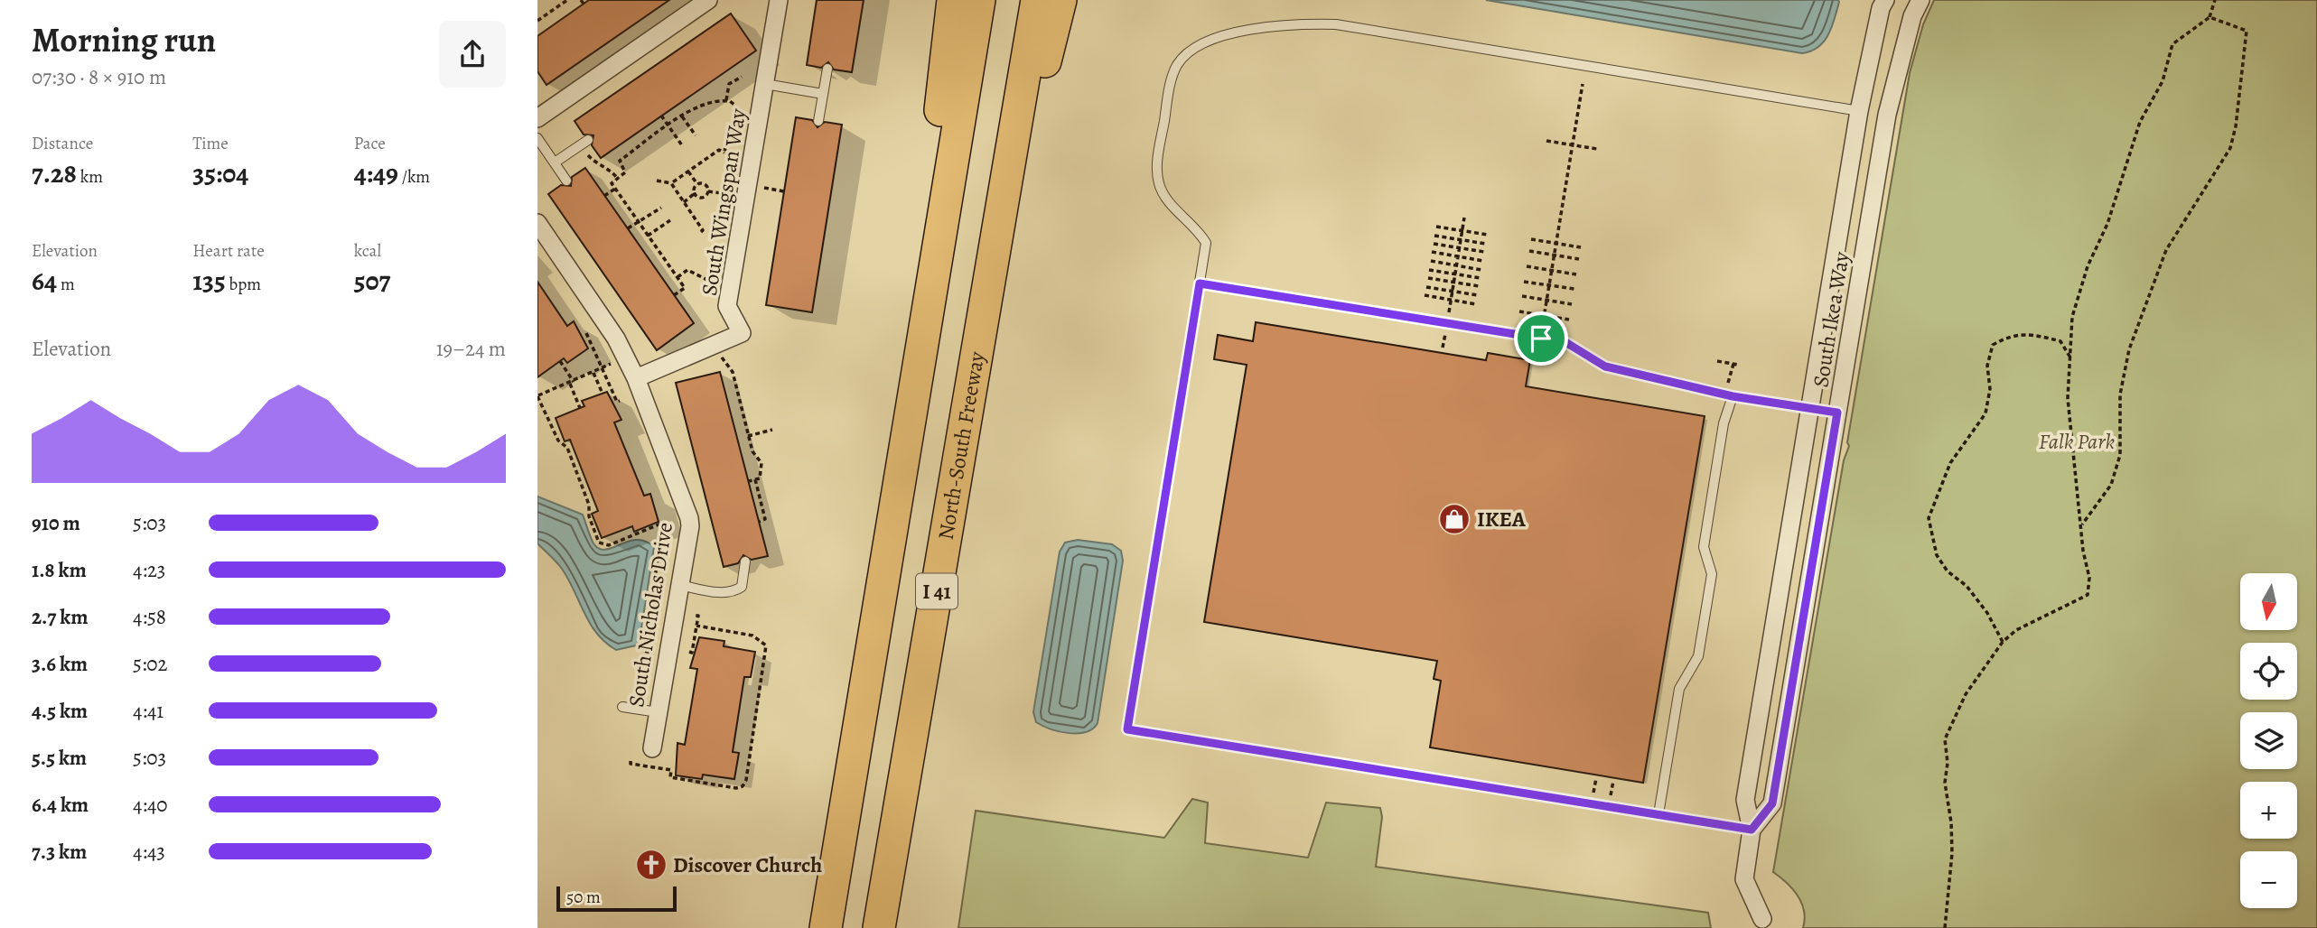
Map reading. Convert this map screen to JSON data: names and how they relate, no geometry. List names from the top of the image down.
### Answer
{
  "streets": {
    "highway": ["North-South Freeway", "I 41"],
    "street": ["South Wingspan Way", "South Ikea Way", "South Nicholas Drive"]
  },
  "crossings": [
    ["South Wingspan Way", "South Nicholas Drive"]
  ],
  "parks": ["Falk Park"],
  "places": {
    "shop": ["IKEA"],
    "church": ["Discover Church"]
  },
  "scale_bar": "50 m",
  "north": "bottom",
  "page": {
    "heading": ["Morning run", "07:30 · 8 × 910 m"],
    "stats": [
      ["Distance", "7.28 km"],
      ["Time", "35:04"],
      ["Pace", "4:49 /km"],
      ["Elevation", "64 m"],
      ["Heart rate", "135 bpm"],
      ["kcal", "507"]
    ],
    "chart": ["Elevation", "19–24 m"],
    "list": [
      {
        "name": "910 m",
        "note": "5:03"
      },
      {
        "name": "1.8 km",
        "note": "4:23"
      },
      {
        "name": "2.7 km",
        "note": "4:58"
      },
      {
        "name": "3.6 km",
        "note": "5:02"
      },
      {
        "name": "4.5 km",
        "note": "4:41"
      },
      {
        "name": "5.5 km",
        "note": "5:03"
      },
      {
        "name": "6.4 km",
        "note": "4:40"
      },
      {
        "name": "7.3 km",
        "note": "4:43"
      }
    ],
    "map_buttons": ["+", "−"],
    "scale": "50 m"
  }
}
